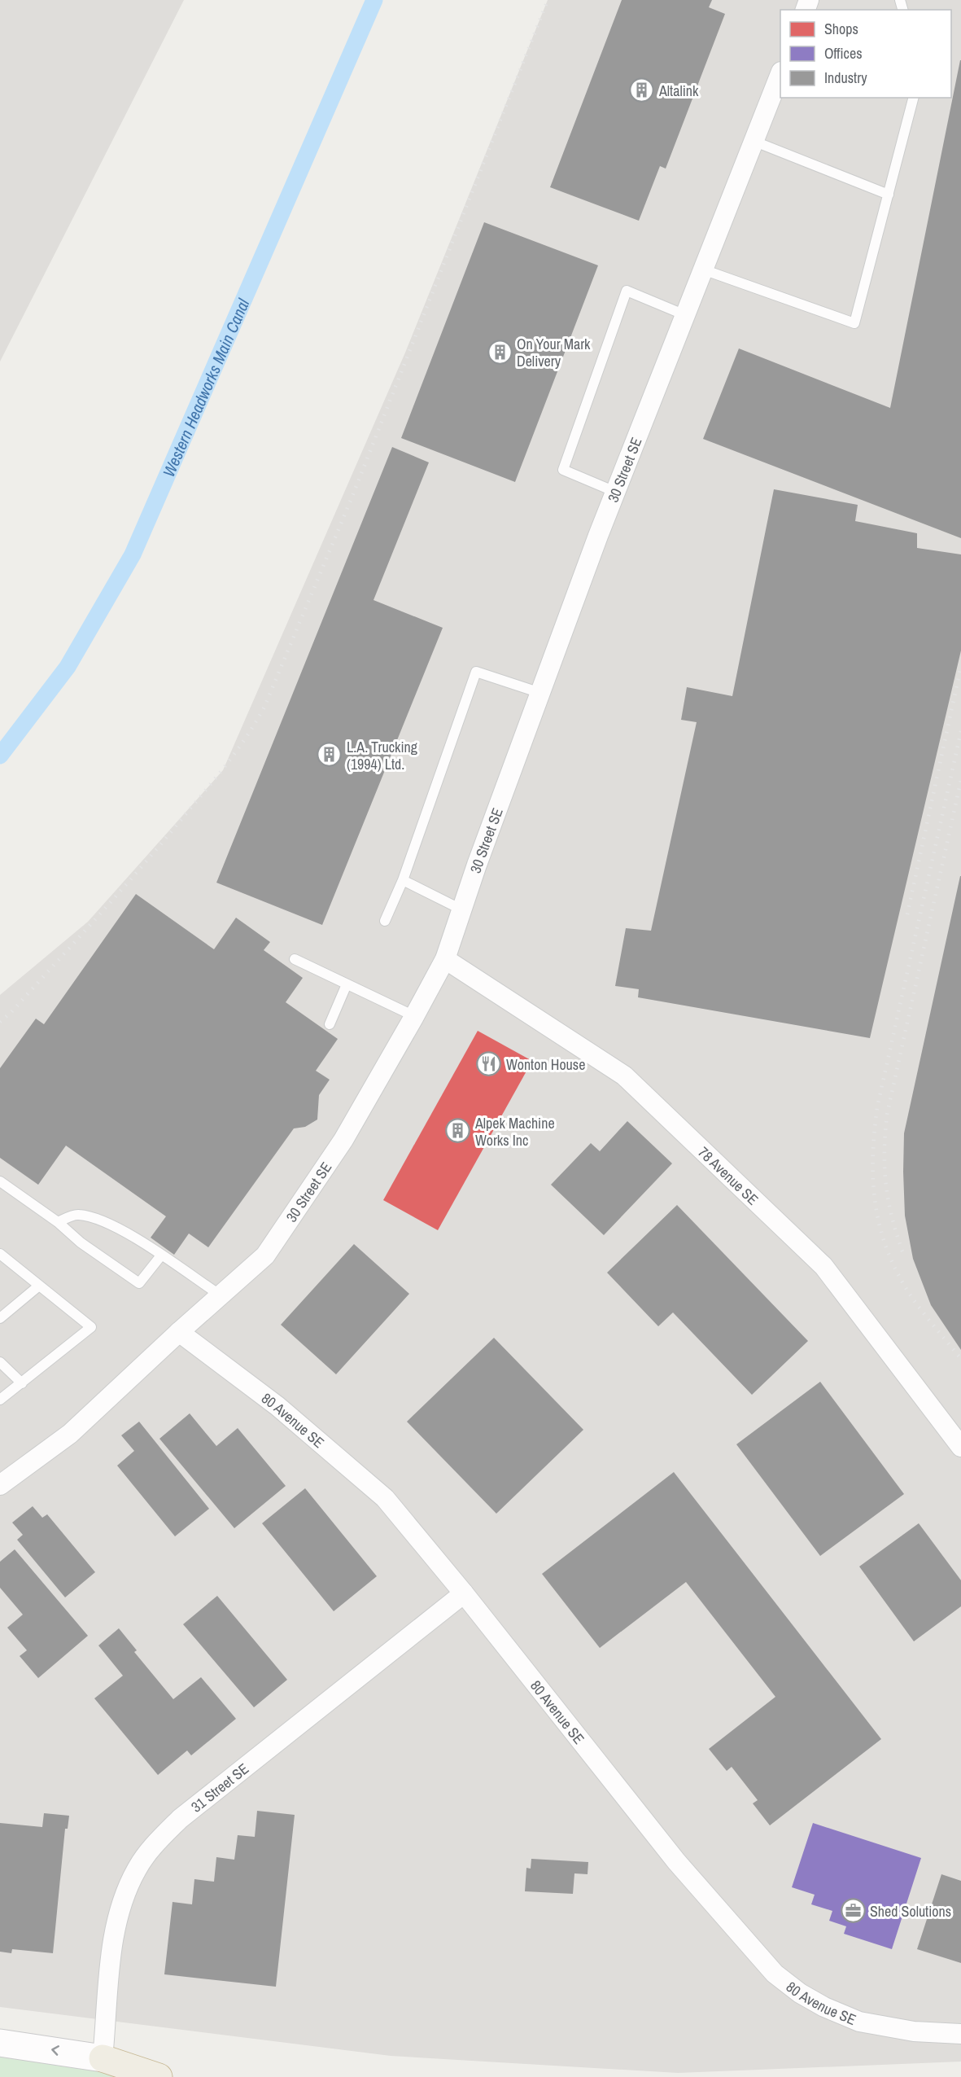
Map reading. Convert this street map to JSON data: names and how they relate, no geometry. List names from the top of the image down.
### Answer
{
  "streets": {
    "street": [
      "30 Street SE",
      "78 Avenue SE",
      "80 Avenue SE",
      "31 Street SE"
    ]
  },
  "crossings": [
    ["30 Street SE", "78 Avenue SE"],
    ["30 Street SE", "80 Avenue SE"],
    ["80 Avenue SE", "31 Street SE"]
  ],
  "water": ["Western Headworks Main Canal"],
  "places": {
    "building": [
      "Altalink",
      "On Your Mark Delivery",
      "L.A. Trucking (1994) Ltd.",
      "Alpek Machine Works Inc"
    ],
    "restaurant": ["Wonton House"],
    "office": ["Shed Solutions"]
  },
  "legend": ["Shops", "Offices", "Industry"]
}
